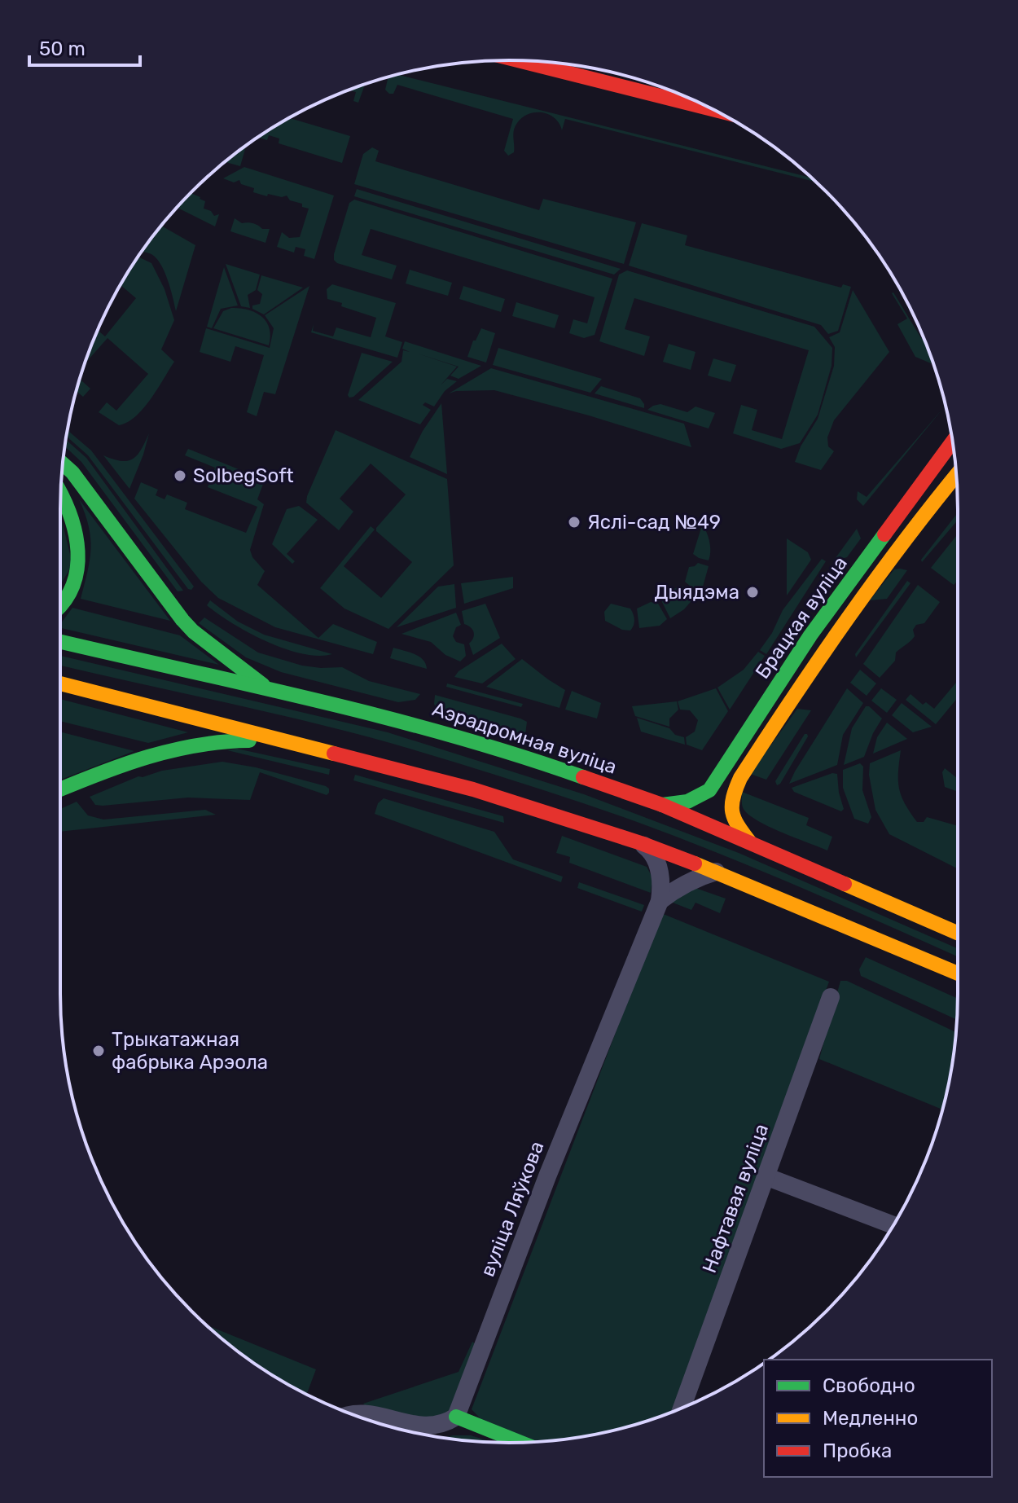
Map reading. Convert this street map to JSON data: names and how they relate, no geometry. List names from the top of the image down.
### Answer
{
  "streets": {
    "main road": ["Брацкая вуліца", "Аэрадромная вуліца"],
    "street": ["Нафтавая вуліца", "вуліца Ляўкова"]
  },
  "crossings": [
    ["Брацкая вуліца", "Аэрадромная вуліца"]
  ],
  "places": [
    "SolbegSoft",
    "Яслі-сад №49",
    "Дыядэма",
    "Трыкатажная фабрыка Арэола"
  ],
  "legend": ["Свободно", "Медленно", "Пробка"],
  "scale_bar": "50 m"
}
